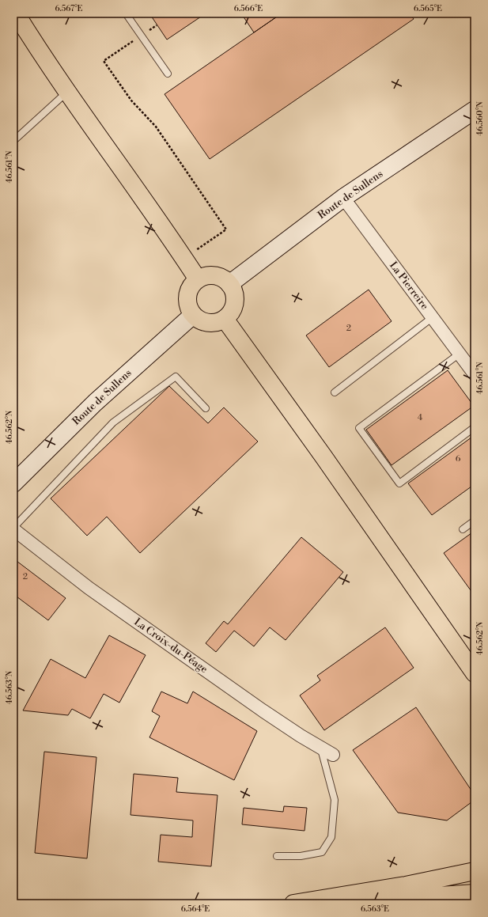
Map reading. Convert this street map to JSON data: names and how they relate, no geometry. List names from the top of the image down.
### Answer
{
  "streets": {
    "main road": ["Route de Sullens"],
    "street": ["La Pierreire", "La Croix-du-Péage"]
  },
  "crossings": [
    ["Route de Sullens", "La Pierreire"]
  ],
  "house_numbers": [
    "2",
    "4",
    "6",
    "2"
  ],
  "coordinates": [
    "6.567°E",
    "6.566°E",
    "6.565°E",
    "46.560°N",
    "46.561°N",
    "46.562°N",
    "46.563°N",
    "6.564°E",
    "6.563°E"
  ]
}
